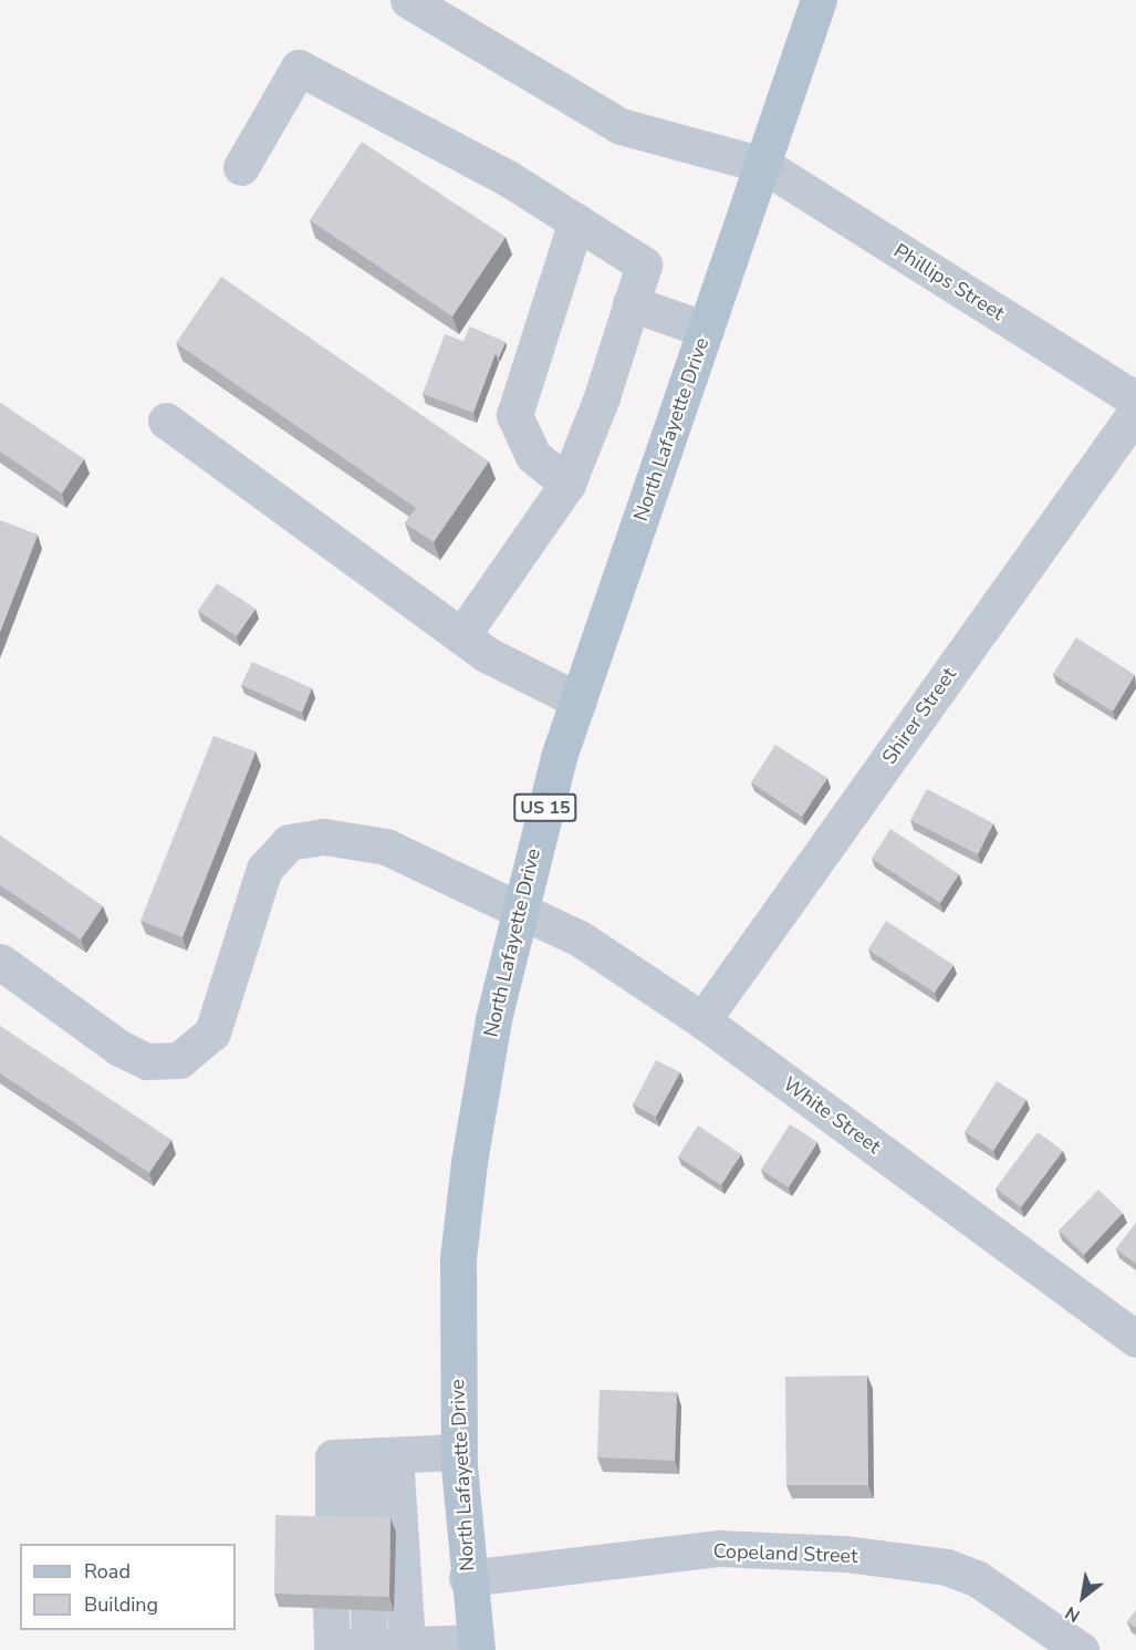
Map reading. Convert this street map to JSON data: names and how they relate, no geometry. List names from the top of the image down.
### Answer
{
  "streets": {
    "main road": ["North Lafayette Drive", "US 15"],
    "street": [
      "Phillips Street",
      "Shirer Street",
      "White Street",
      "Copeland Street"
    ]
  },
  "crossings": [
    ["Phillips Street", "North Lafayette Drive"],
    ["North Lafayette Drive", "White Street"],
    ["North Lafayette Drive", "Copeland Street"],
    ["Shirer Street", "White Street"]
  ],
  "legend": ["Road", "Building"],
  "north": "bottom left"
}
